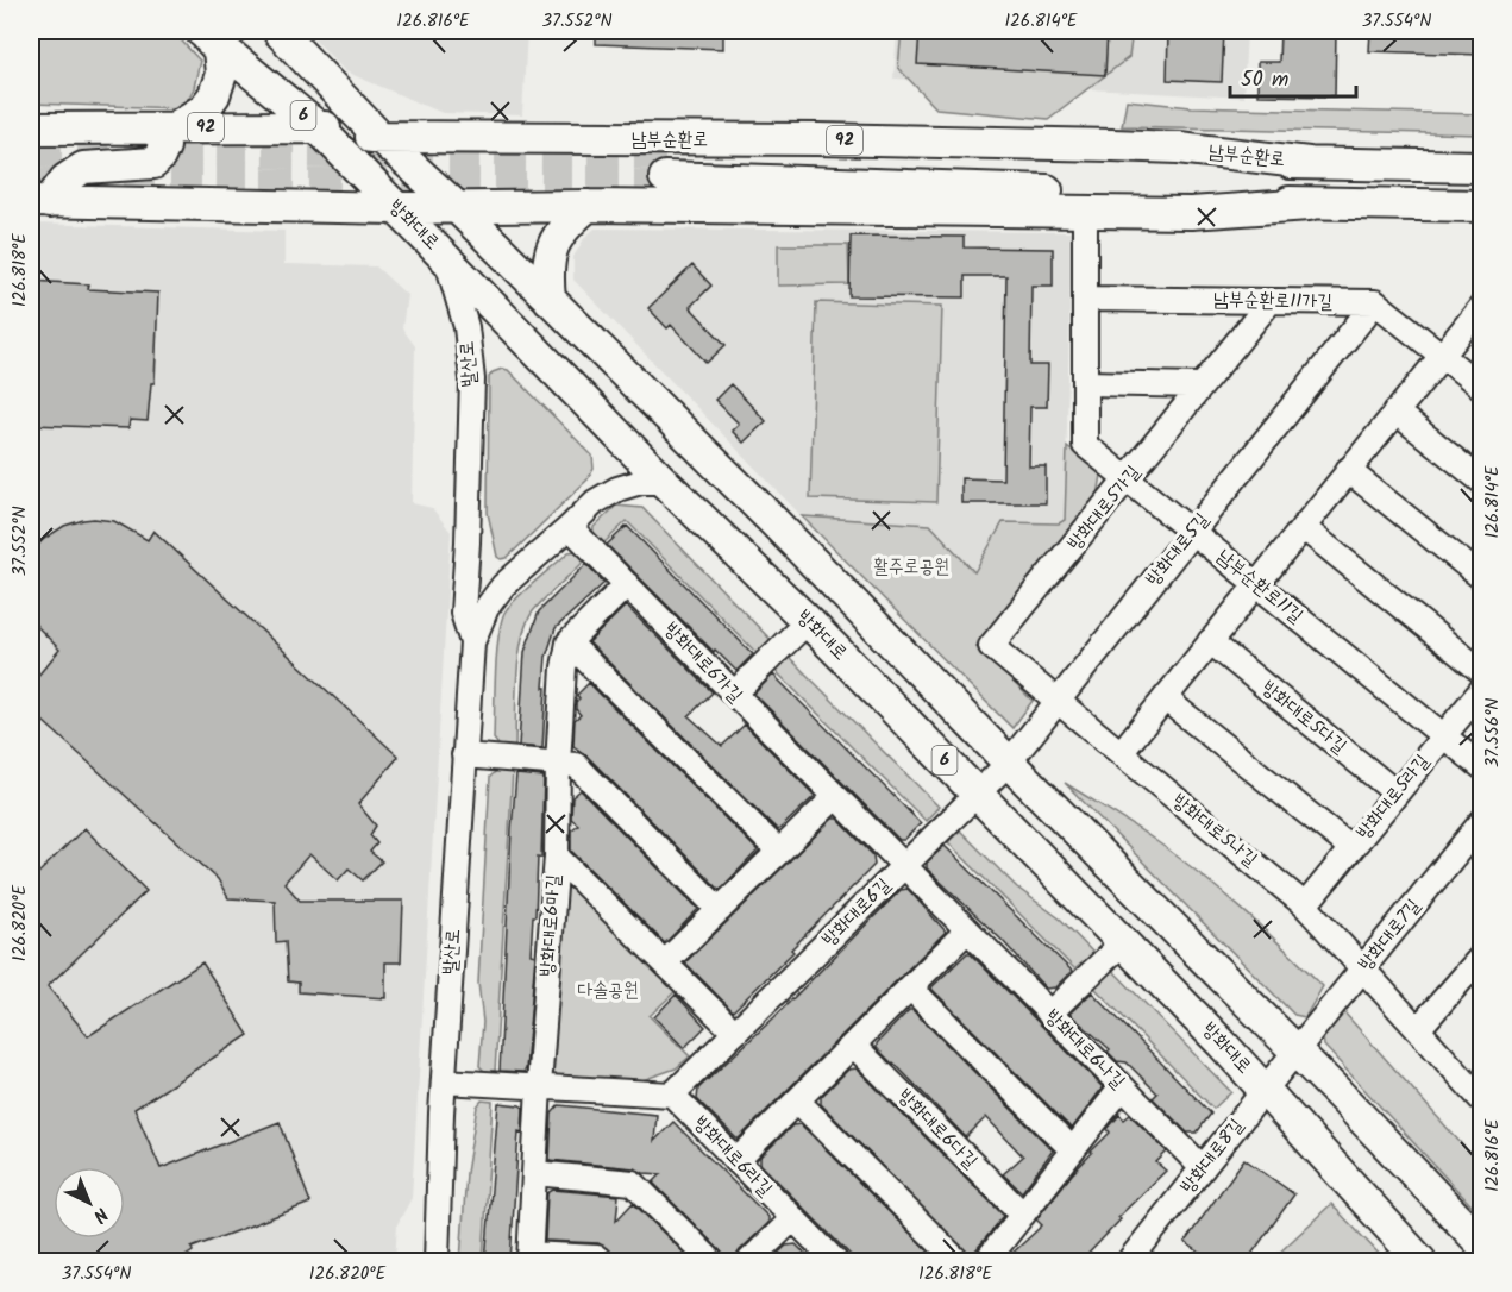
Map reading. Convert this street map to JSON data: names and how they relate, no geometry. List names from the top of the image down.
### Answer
{
  "streets": {
    "main road": [
      "6",
      "92",
      "남부순환로",
      "방화대로"
    ],
    "street": [
      "남부순환로11가길",
      "발산로",
      "방화대로5가길",
      "방화대로5길",
      "남부순환로11길",
      "방화대로6가길",
      "방화대로5다길",
      "방화대로5라길",
      "방화대로5나길",
      "방화대로6길",
      "방화대로6마길",
      "방화대로7길",
      "방화대로6나길",
      "방화대로6다길",
      "방화대로6라길",
      "방화대로8길"
    ]
  },
  "crossings": [
    ["남부순환로", "방화대로"],
    ["남부순환로", "남부순환로11길"],
    ["방화대로", "발산로"],
    ["방화대로", "방화대로5길"],
    ["방화대로", "방화대로6길"],
    ["방화대로", "방화대로7길"],
    ["방화대로", "방화대로8길"],
    ["남부순환로11가길", "방화대로5가길"],
    ["남부순환로11가길", "방화대로5길"],
    ["남부순환로11가길", "남부순환로11길"],
    ["발산로", "방화대로6가길"],
    ["방화대로5가길", "방화대로5길"],
    ["방화대로5가길", "남부순환로11길"],
    ["방화대로5가길", "방화대로5나길"],
    ["방화대로5길", "남부순환로11길"],
    ["방화대로5길", "방화대로5나길"],
    ["방화대로5길", "방화대로6길"],
    ["남부순환로11길", "방화대로5라길"],
    ["방화대로6가길", "방화대로6길"],
    ["방화대로6가길", "방화대로6나길"],
    ["방화대로5다길", "방화대로5라길"],
    ["방화대로5라길", "방화대로5나길"],
    ["방화대로5나길", "방화대로7길"],
    ["방화대로6길", "방화대로6나길"],
    ["방화대로6길", "방화대로6라길"],
    ["방화대로7길", "방화대로8길"],
    ["방화대로6나길", "방화대로8길"]
  ],
  "parks": ["활주로공원", "다솔공원"],
  "scale_bar": "50 m",
  "north": "bottom right",
  "coordinates": [
    "126.816°E",
    "37.552°N",
    "126.814°E",
    "37.554°N",
    "126.818°E",
    "37.556°N",
    "126.820°E"
  ]
}
